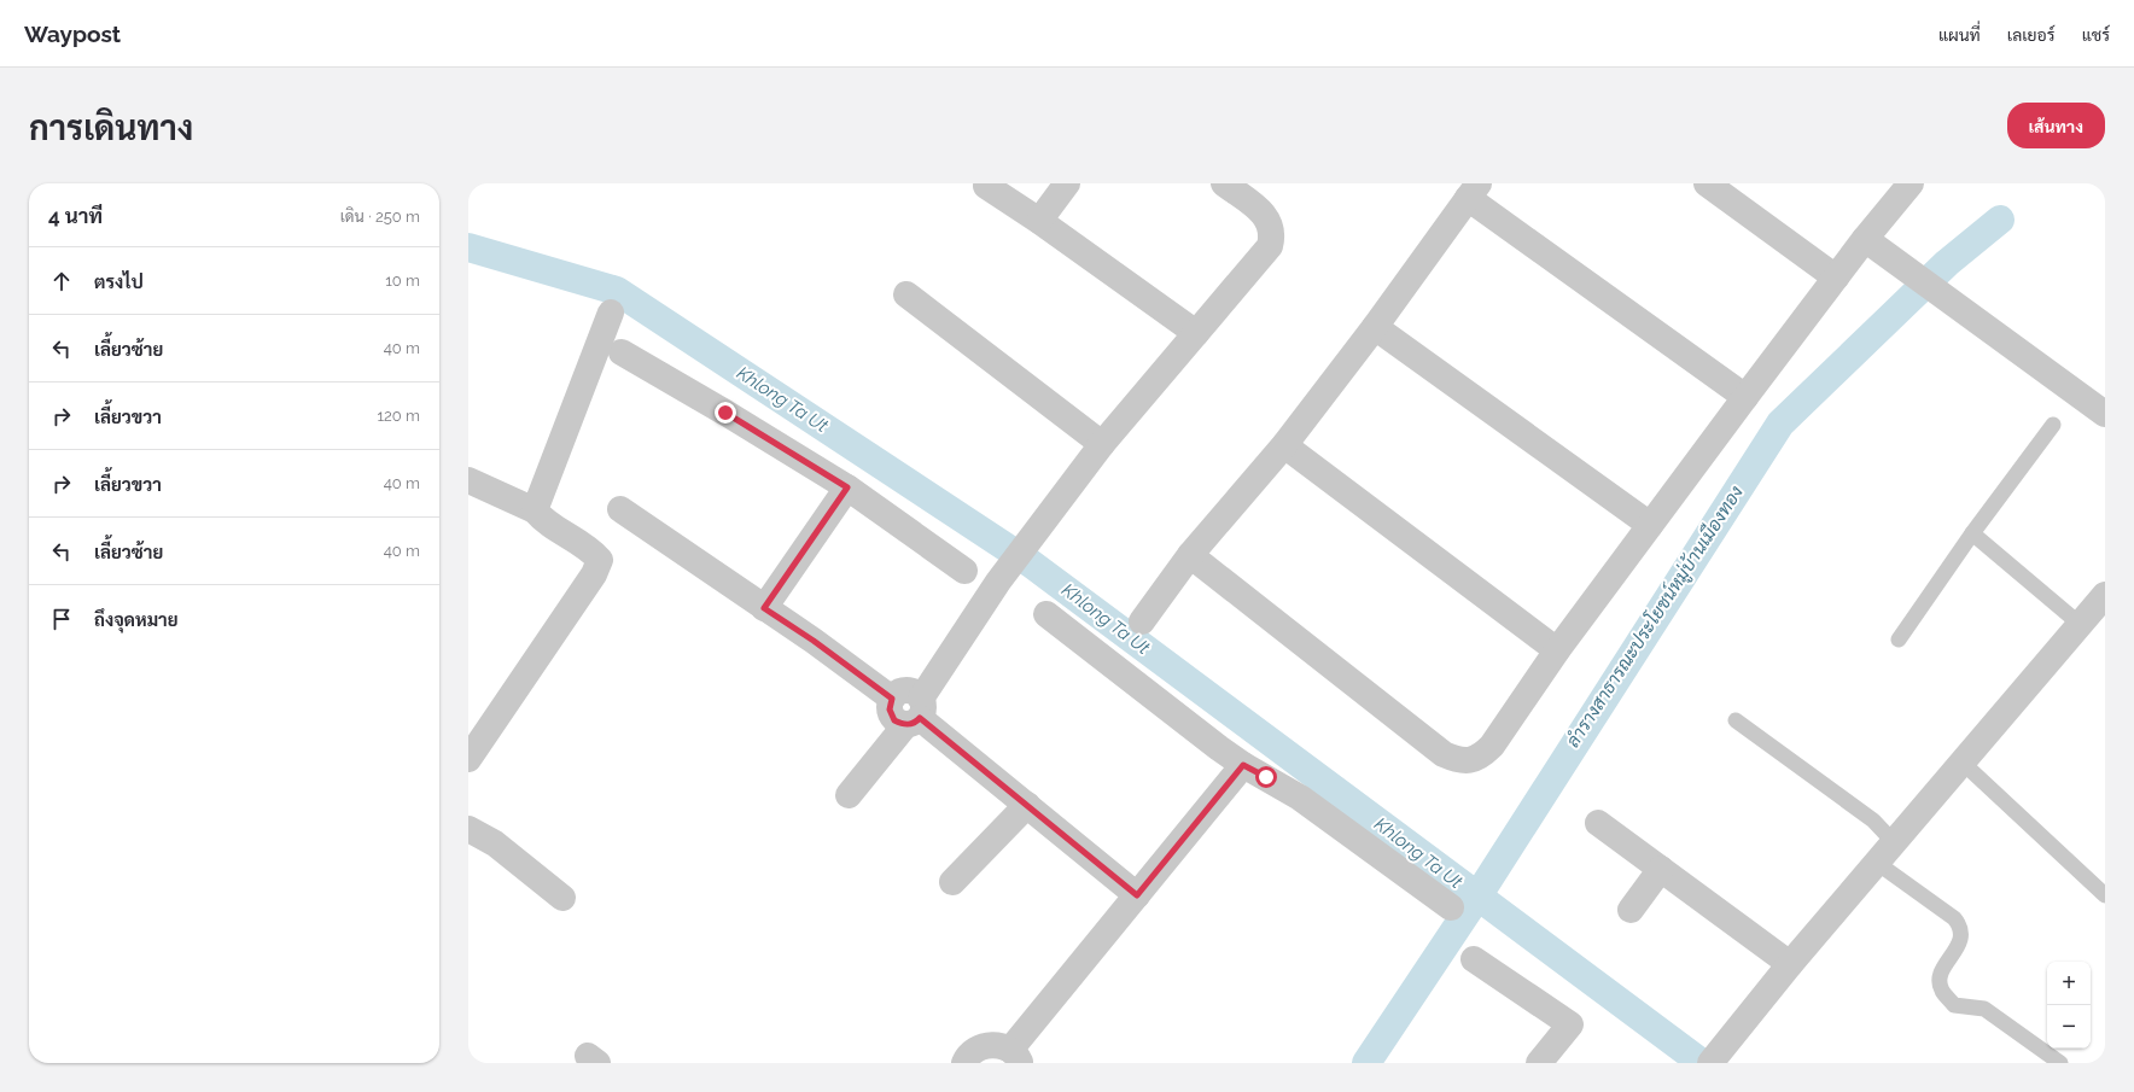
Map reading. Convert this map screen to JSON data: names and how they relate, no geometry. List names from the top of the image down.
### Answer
{
  "water": ["Khlong Ta Ut", "ลำรางสาธารณะประโยชน์หมู่บ้านเมืองทอง"],
  "page": {
    "header": "Waypost",
    "nav": ["แผนที่", "เลเยอร์", "แชร์"],
    "buttons": "เส้นทาง",
    "title": "การเดินทาง",
    "heading": ["4 นาที", "เดิน · 250 m"],
    "list": [
      ["ตรงไป", "10 m"],
      ["เลี้ยวซ้าย", "40 m"],
      ["เลี้ยวขวา", "120 m"],
      ["เลี้ยวขวา", "40 m"],
      ["เลี้ยวซ้าย", "40 m"],
      "ถึงจุดหมาย"
    ],
    "map_buttons": ["+", "−"]
  }
}
